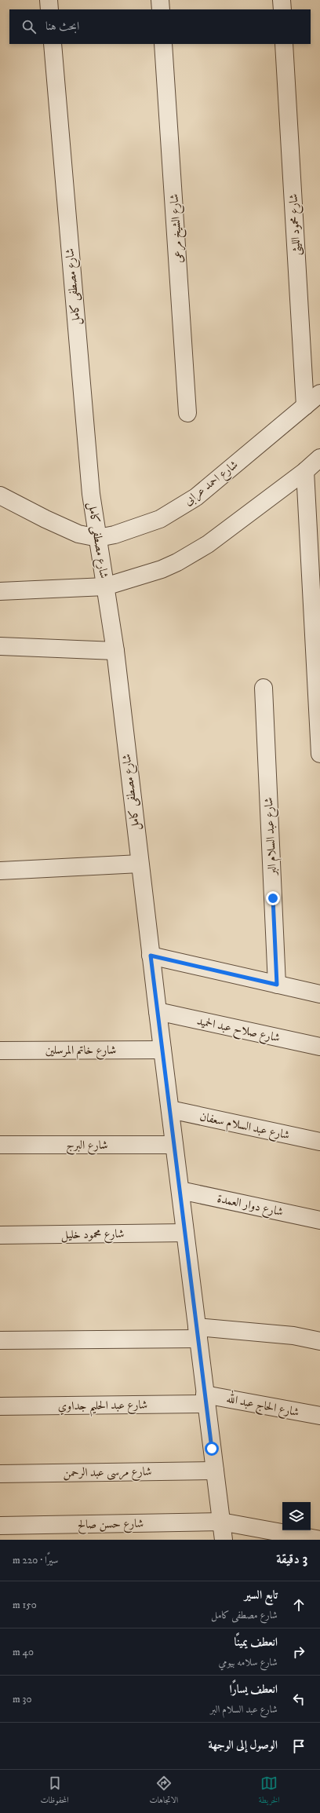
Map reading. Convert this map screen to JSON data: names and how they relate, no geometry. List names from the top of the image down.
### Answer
{
  "streets": {
    "street": [
      "شارع محمود الليثى",
      "شارع الشيخ مرعى",
      "شارع مصطفى كامل",
      "شارع احمد عرابى",
      "شارع عبد السلام البر",
      "شارع صلاح عبد الحميد",
      "شارع خاتم المرسلين",
      "شارع عبد السلام سعفان",
      "شارع البرج",
      "شارع دوار العمدة",
      "شارع محمود خليل",
      "شارع عبد الحليم جداوي",
      "شارع الحاج عبد الله",
      "شارع مرسى عبد الرحمن",
      "شارع حسن صالح"
    ]
  },
  "crossings": [
    ["شارع محمود الليثى", "شارع احمد عرابى"],
    ["شارع مصطفى كامل", "شارع احمد عرابى"],
    ["شارع مصطفى كامل", "شارع صلاح عبد الحميد"],
    ["شارع مصطفى كامل", "شارع خاتم المرسلين"],
    ["شارع مصطفى كامل", "شارع عبد السلام سعفان"],
    ["شارع مصطفى كامل", "شارع البرج"],
    ["شارع مصطفى كامل", "شارع دوار العمدة"],
    ["شارع مصطفى كامل", "شارع محمود خليل"],
    ["شارع مصطفى كامل", "شارع عبد الحليم جداوي"],
    ["شارع مصطفى كامل", "شارع الحاج عبد الله"],
    ["شارع مصطفى كامل", "شارع مرسى عبد الرحمن"],
    ["شارع مصطفى كامل", "شارع حسن صالح"],
    ["شارع عبد الحليم جداوي", "شارع الحاج عبد الله"]
  ],
  "page": {
    "search": "ابحث هنا",
    "heading": ["3 دقيقة", "سيرًا · 220 m"],
    "list": [
      ["تابع السير", "شارع مصطفى كامل", "150 m"],
      ["انعطف يمينًا", "شارع سلامه بيومي", "40 m"],
      ["انعطف يسارًا", "شارع عبد السلام البر", "30 m"],
      "الوصول إلى الوجهة"
    ],
    "nav": ["الخريطة", "الاتجاهات", "المحفوظات"]
  }
}
